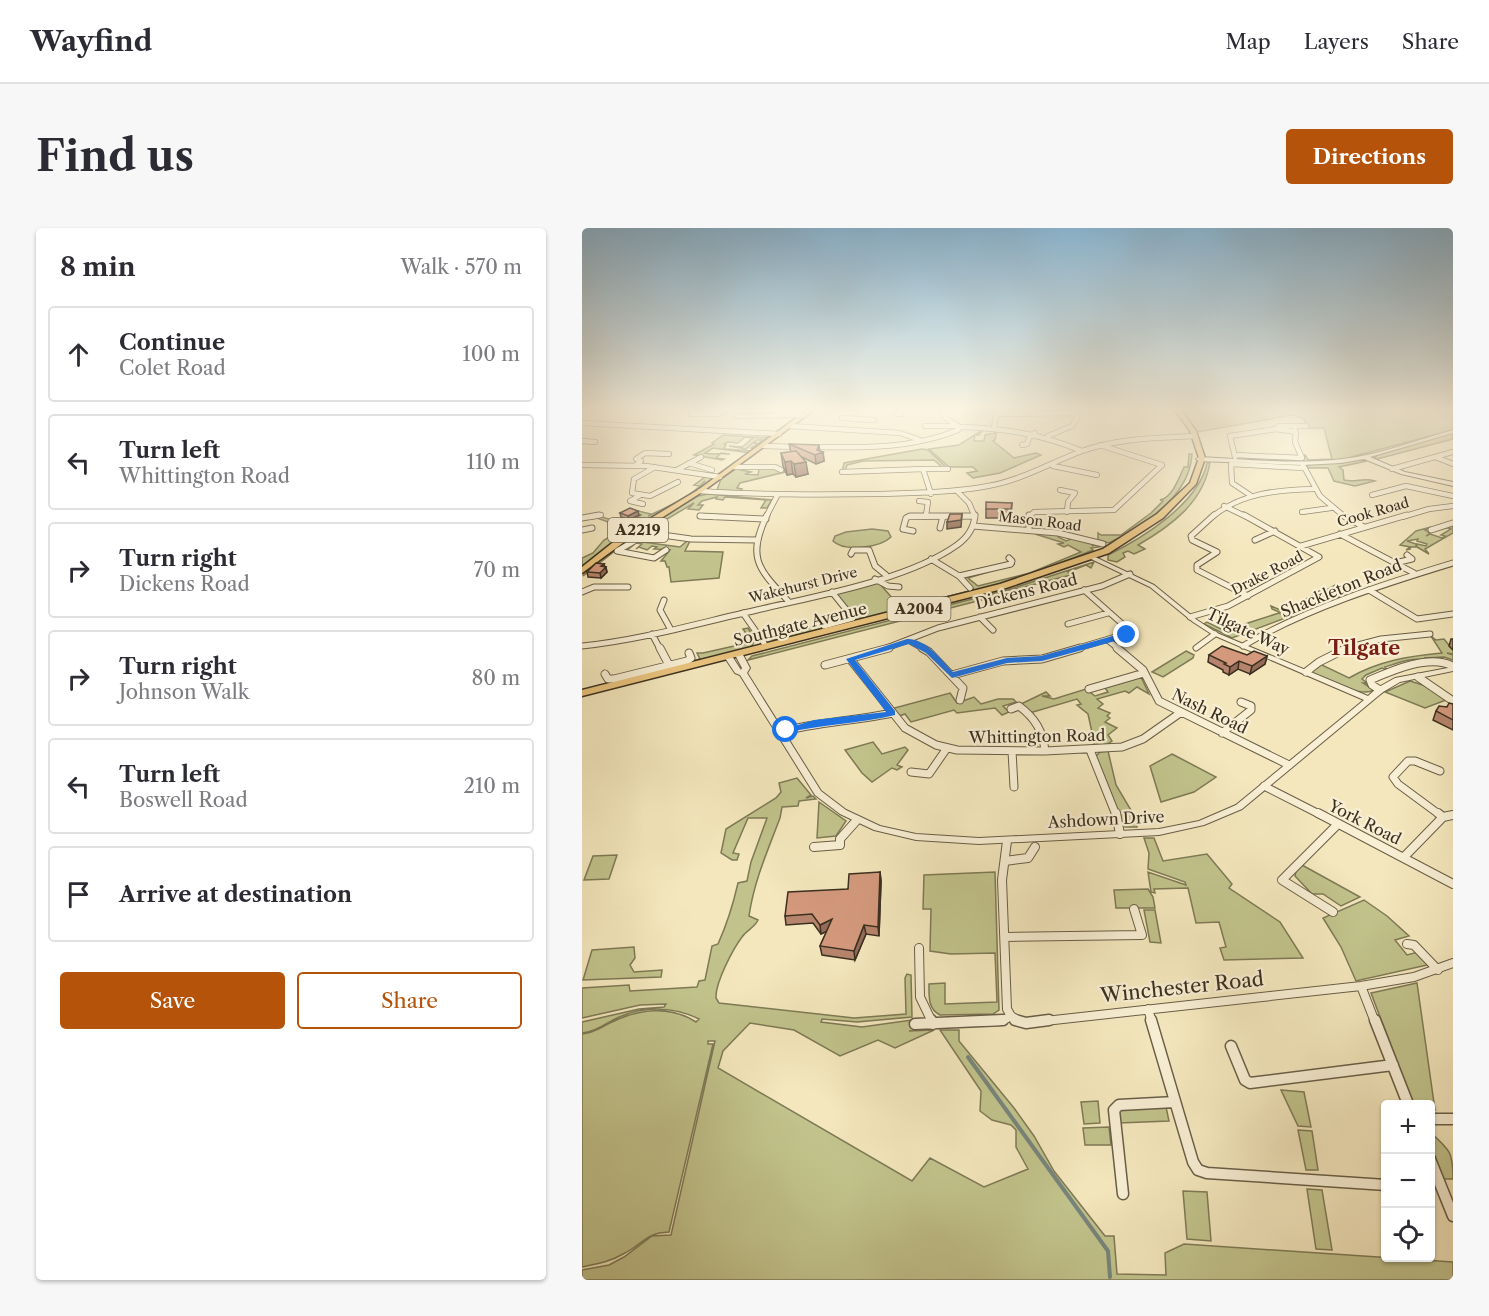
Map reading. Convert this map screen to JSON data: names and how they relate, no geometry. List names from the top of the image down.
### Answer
{
  "streets": {
    "main road": ["A2219", "A2004", "Southgate Avenue"],
    "street": [
      "Cook Road",
      "Mason Road",
      "Drake Road",
      "Wakehurst Drive",
      "Shackleton Road",
      "Dickens Road",
      "Tilgate Way",
      "Nash Road",
      "Whittington Road",
      "Ashdown Drive",
      "York Road",
      "Winchester Road"
    ]
  },
  "crossings": [
    ["Cook Road", "Drake Road"],
    ["Mason Road", "Wakehurst Drive"],
    ["Drake Road", "Tilgate Way"],
    ["Shackleton Road", "Tilgate Way"],
    ["Dickens Road", "Tilgate Way"],
    ["Dickens Road", "Whittington Road"],
    ["Southgate Avenue", "Tilgate Way"],
    ["Southgate Avenue", "Ashdown Drive"],
    ["Tilgate Way", "Ashdown Drive"],
    ["Nash Road", "Whittington Road"],
    ["Nash Road", "Ashdown Drive"],
    ["Ashdown Drive", "York Road"]
  ],
  "districts": ["Tilgate"],
  "page": {
    "header": "Wayfind",
    "nav": ["Map", "Layers", "Share"],
    "buttons": [
      "Directions",
      ["Save", "Share"]
    ],
    "title": "Find us",
    "heading": ["8 min", "Walk · 570 m"],
    "list": [
      ["Continue", "Colet Road", "100 m"],
      ["Turn left", "Whittington Road", "110 m"],
      ["Turn right", "Dickens Road", "70 m"],
      ["Turn right", "Johnson Walk", "80 m"],
      ["Turn left", "Boswell Road", "210 m"],
      "Arrive at destination"
    ],
    "map_buttons": ["+", "−"]
  }
}
